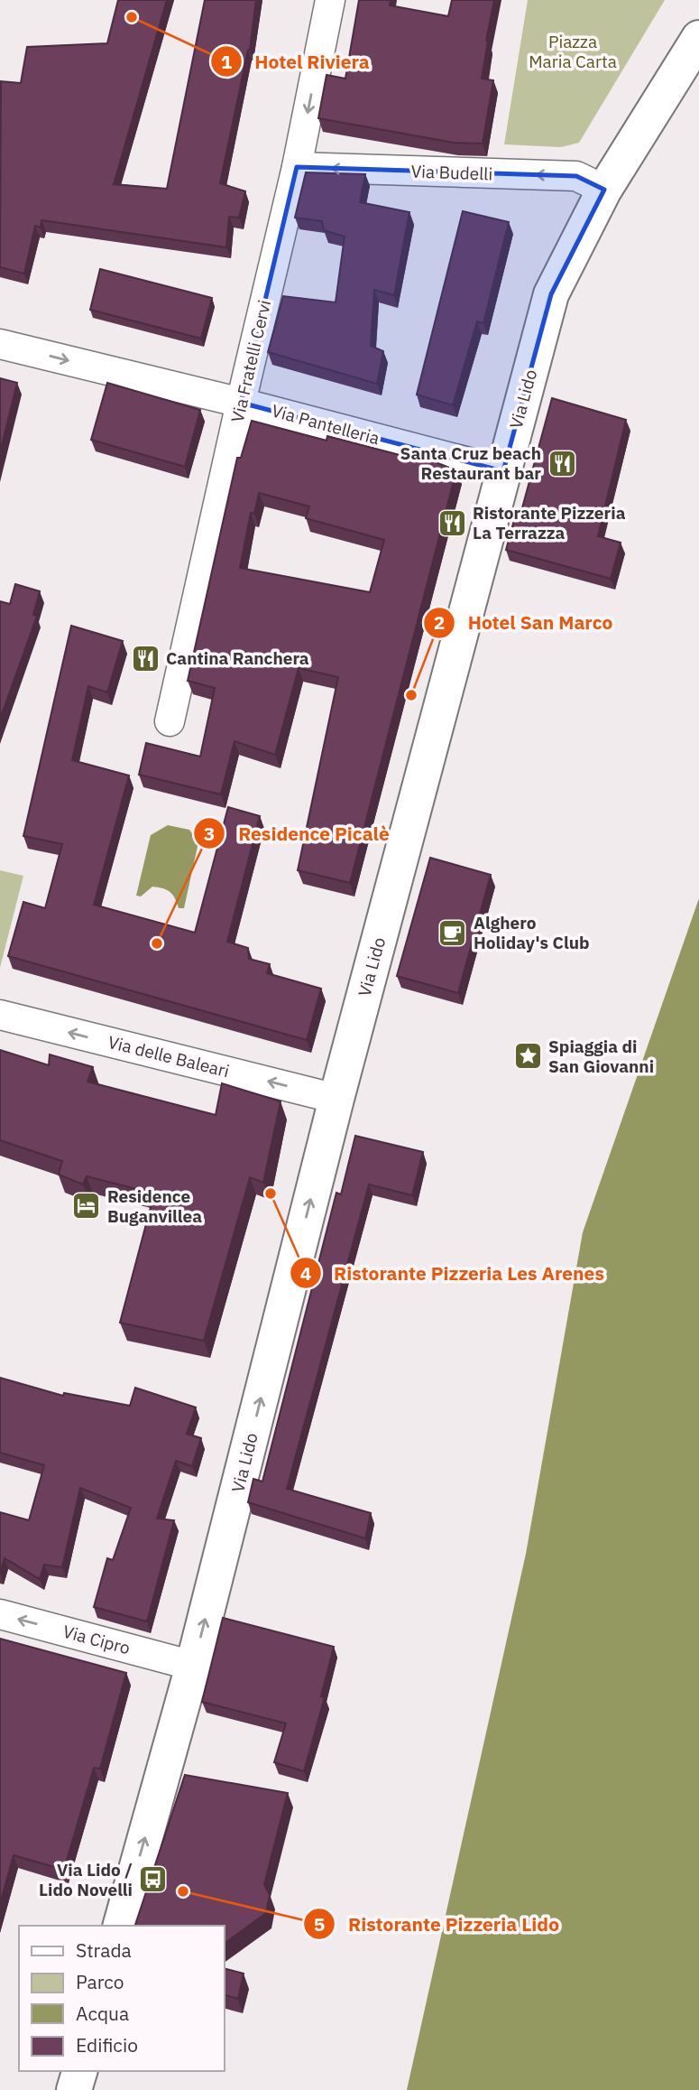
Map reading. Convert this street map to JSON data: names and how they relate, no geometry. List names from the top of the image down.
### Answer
{
  "streets": {
    "street": [
      "Via Budelli",
      "Via Fratelli Cervi",
      "Via Lido",
      "Via Pantelleria",
      "Via delle Baleari",
      "Via Cipro"
    ]
  },
  "crossings": [
    ["Via Budelli", "Via Fratelli Cervi"],
    ["Via Budelli", "Via Lido"],
    ["Via Fratelli Cervi", "Via Pantelleria"],
    ["Via Lido", "Via Pantelleria"],
    ["Via Lido", "Via delle Baleari"],
    ["Via Lido", "Via Cipro"]
  ],
  "one_way": [
    "Via Budelli",
    "Via Lido",
    "Via Pantelleria",
    "Via delle Baleari",
    "Via Cipro"
  ],
  "parks": ["Piazza Maria Carta"],
  "places": {
    "other": [
      "Hotel Riviera",
      "Hotel San Marco",
      "Residence Picalè",
      "Ristorante Pizzeria Les Arenes",
      "Ristorante Pizzeria Lido"
    ],
    "restaurant": ["Santa Cruz beach Restaurant bar", "Ristorante Pizzeria La Terrazza", "Cantina Ranchera"],
    "cafe": ["Alghero Holiday's Club"],
    "place": ["Spiaggia di San Giovanni"],
    "hotel": ["Residence Buganvillea"],
    "bus stop": ["Via Lido / Lido Novelli"]
  },
  "legend": [
    "Strada",
    "Parco",
    "Acqua",
    "Edificio"
  ]
}
